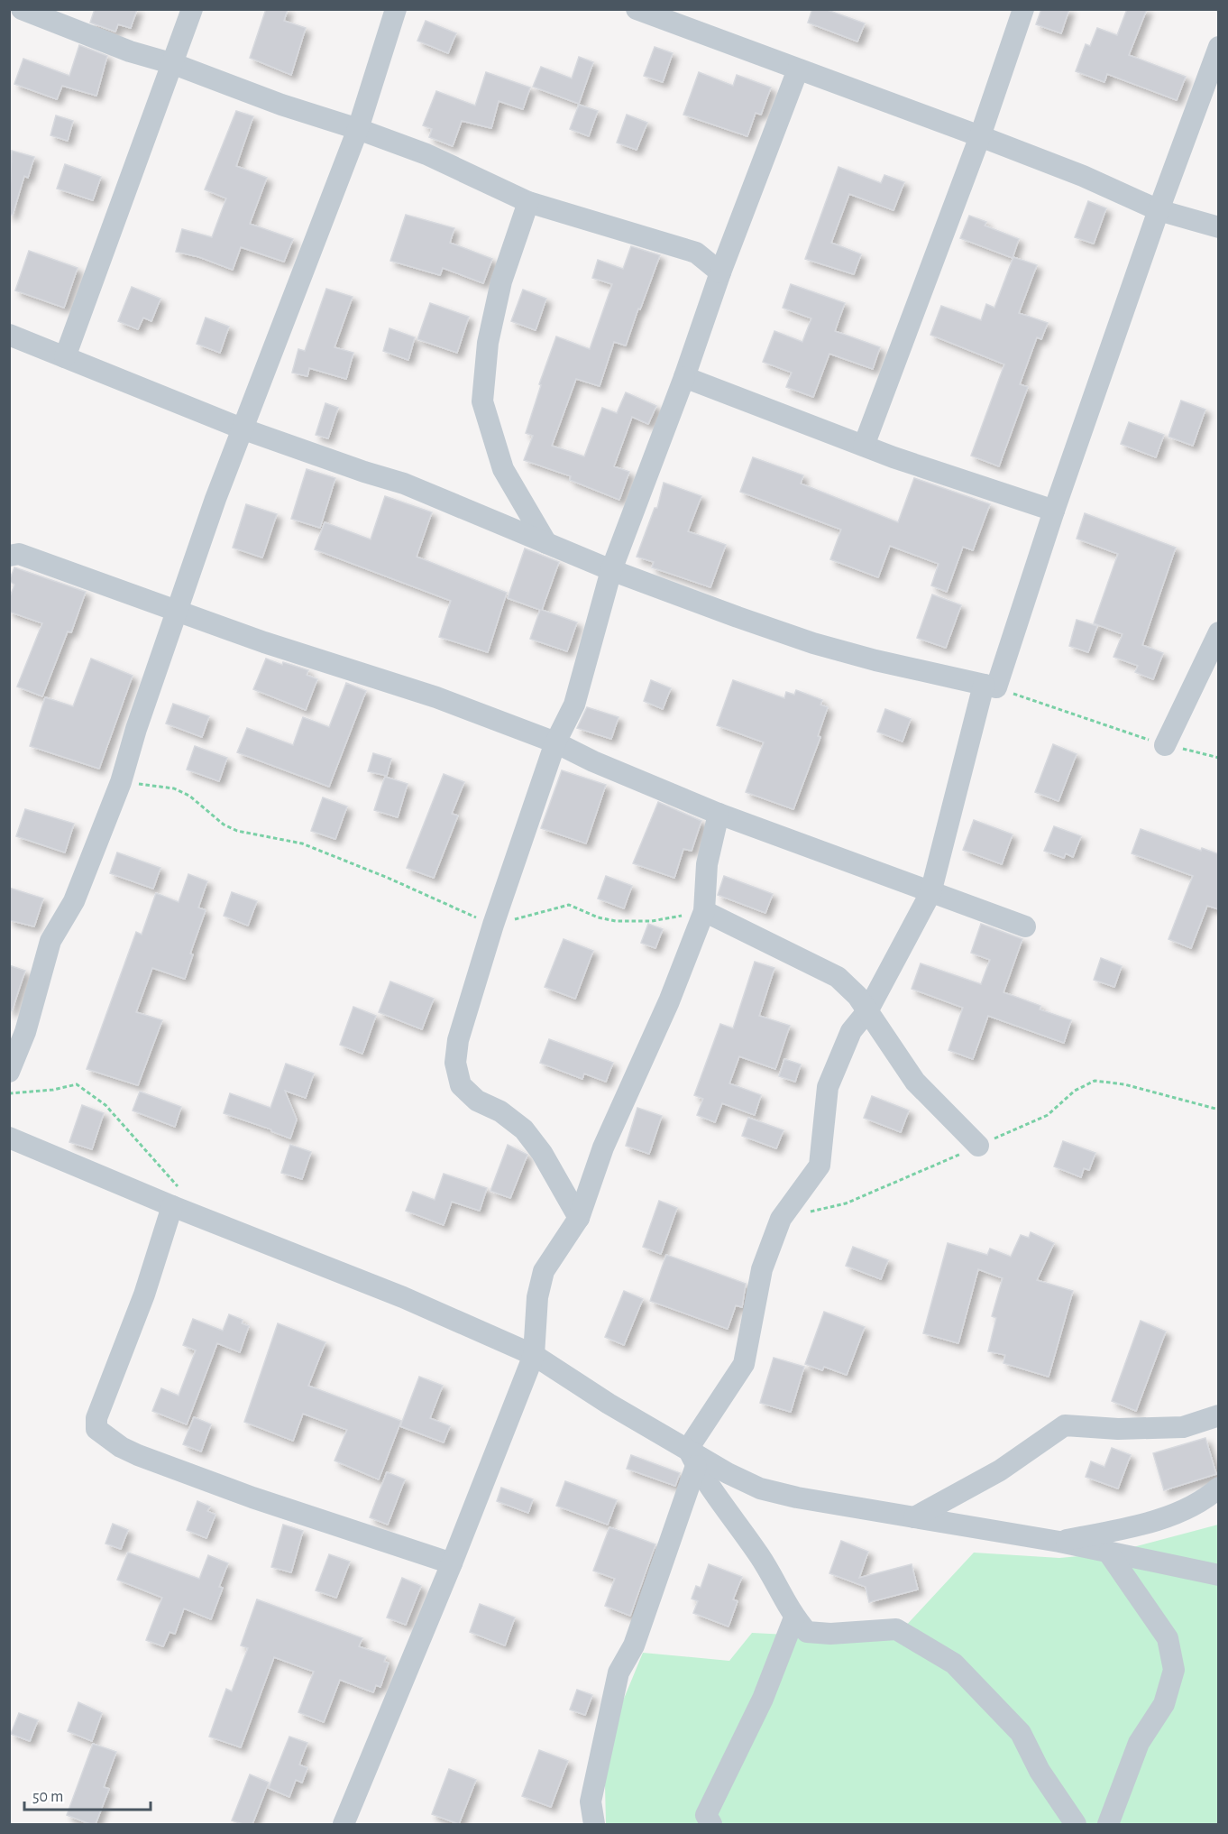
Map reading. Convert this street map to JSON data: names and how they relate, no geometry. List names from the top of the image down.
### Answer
{
  "scale_bar": "50 m"
}
